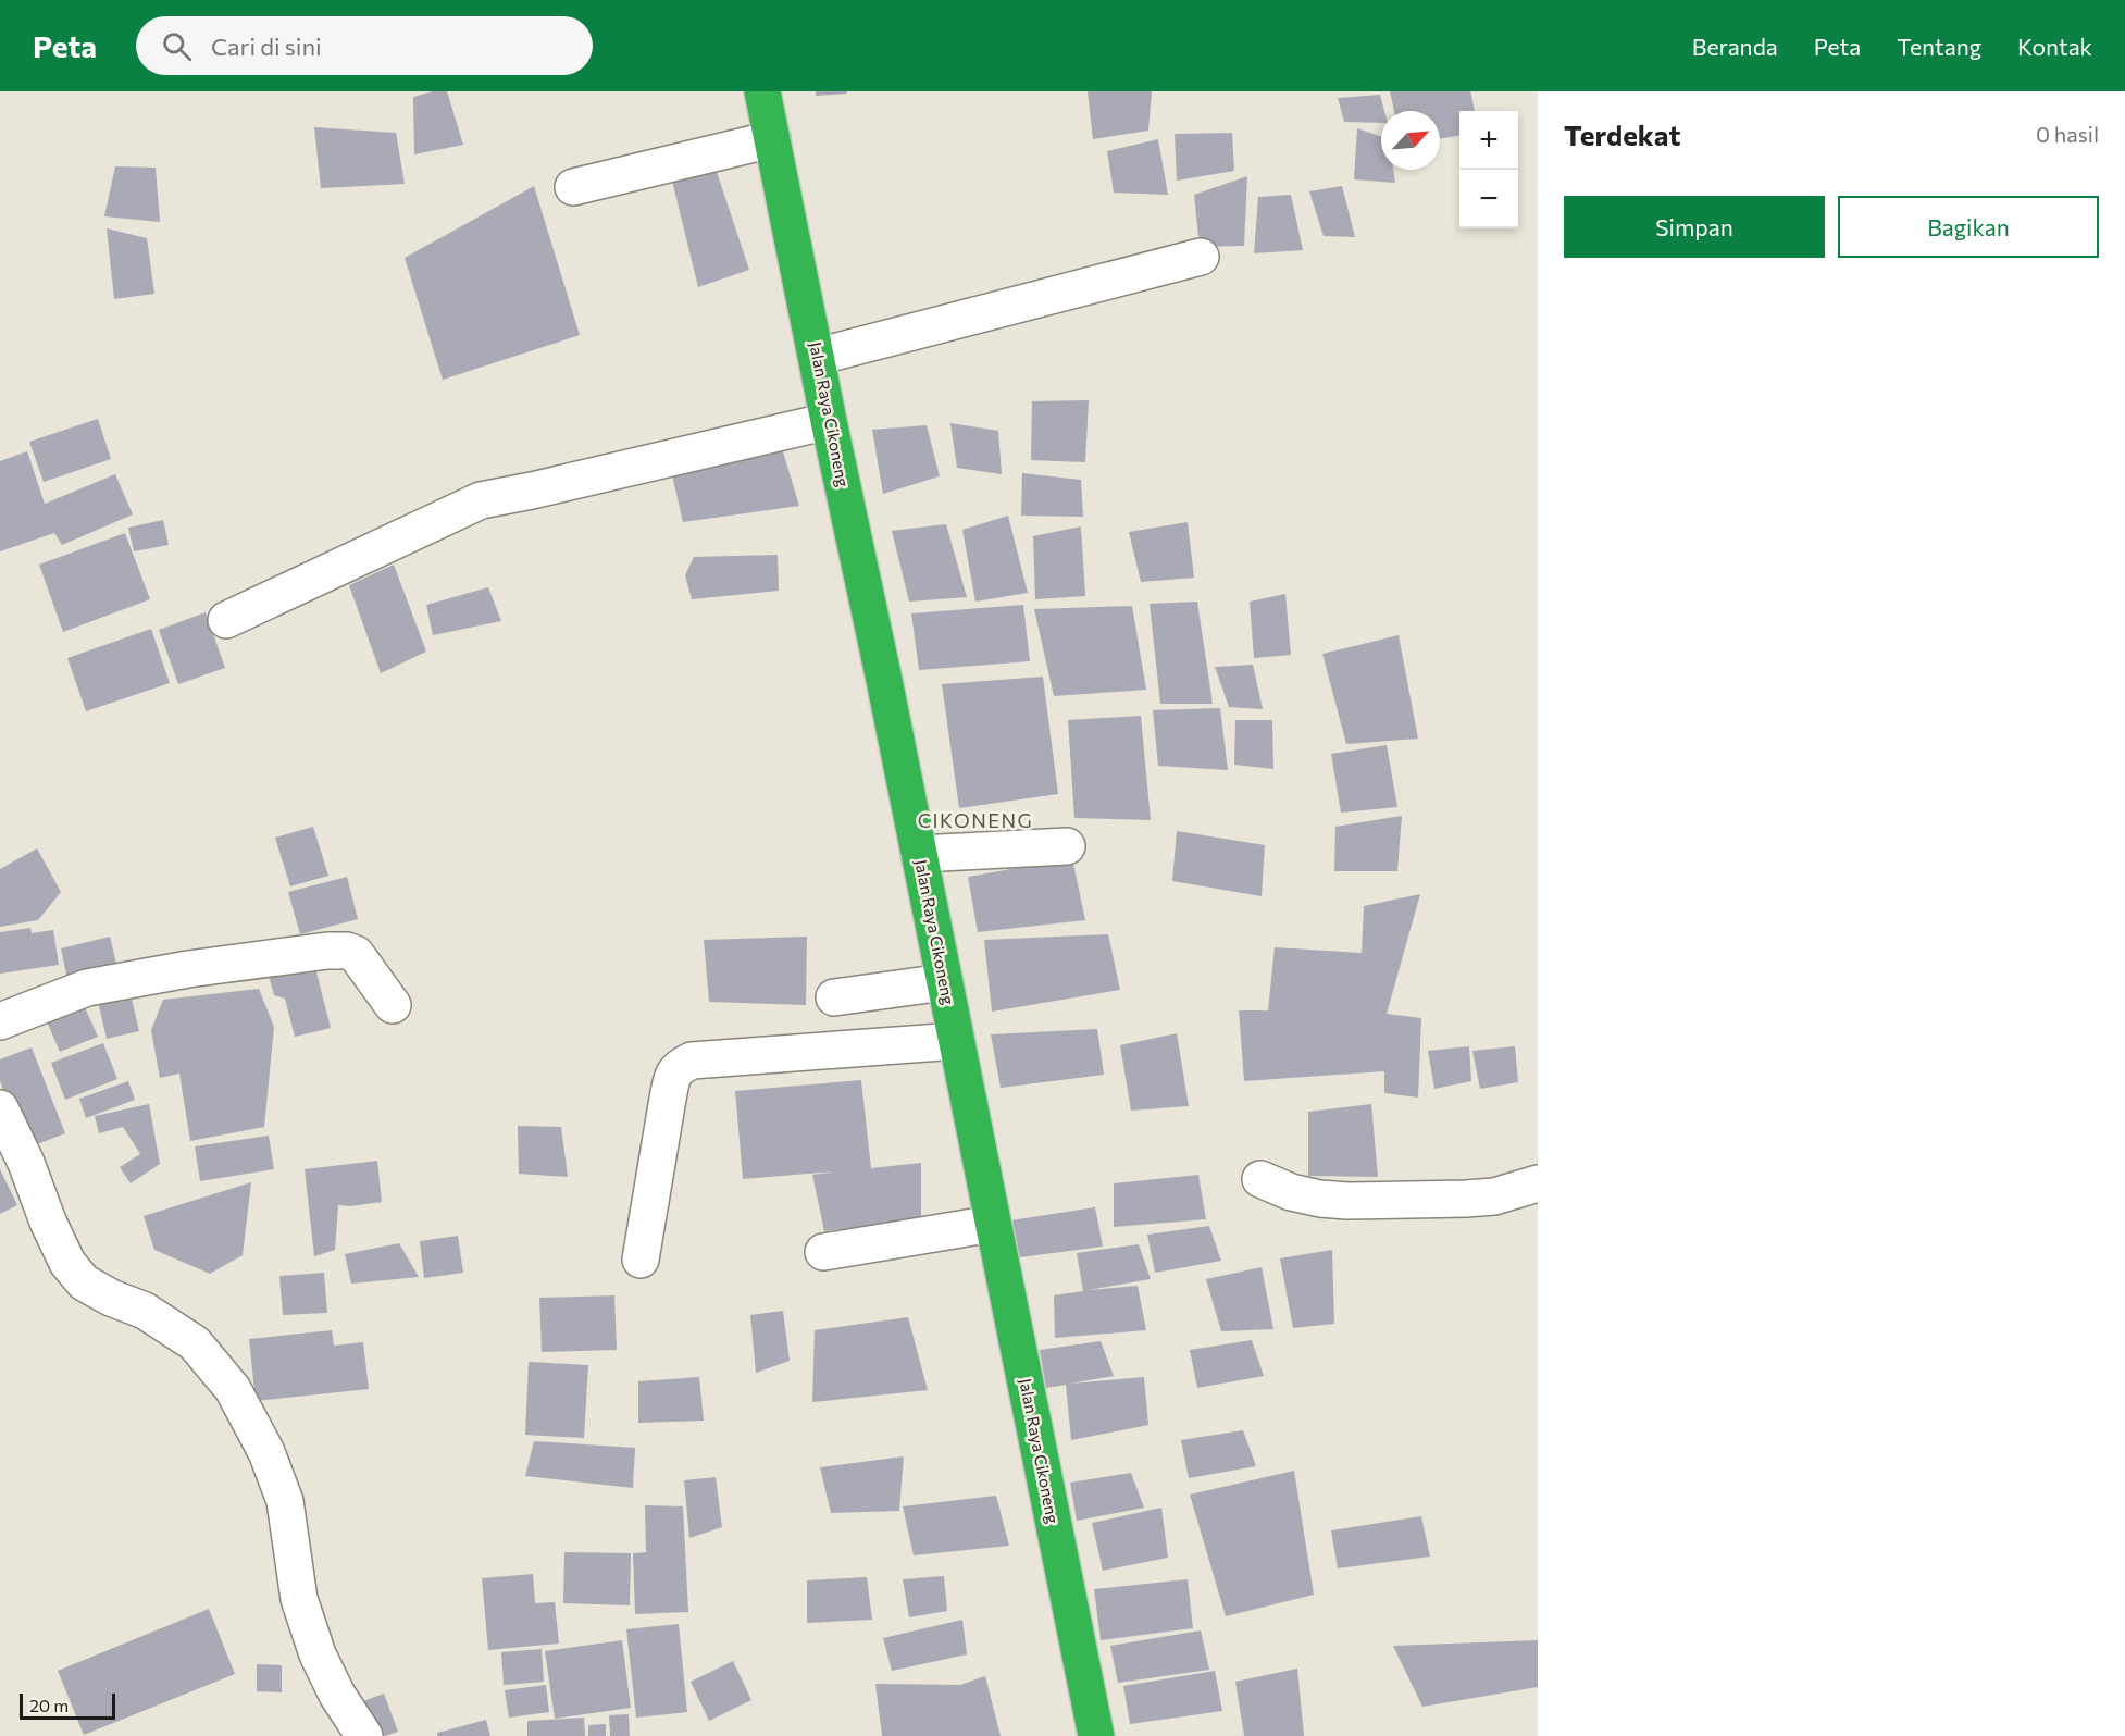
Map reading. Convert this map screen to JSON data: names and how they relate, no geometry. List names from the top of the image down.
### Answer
{
  "streets": {
    "highway": ["Jalan Raya Cikoneng"]
  },
  "districts": ["CIKONENG"],
  "scale_bar": "20 m",
  "north": "top right",
  "page": {
    "header": "Peta",
    "search": "Cari di sini",
    "nav": [
      "Beranda",
      "Peta",
      "Tentang",
      "Kontak"
    ],
    "heading": ["Terdekat", "0 hasil"],
    "map_buttons": ["+", "−"],
    "buttons": ["Simpan", "Bagikan"],
    "scale": "20 m"
  }
}
